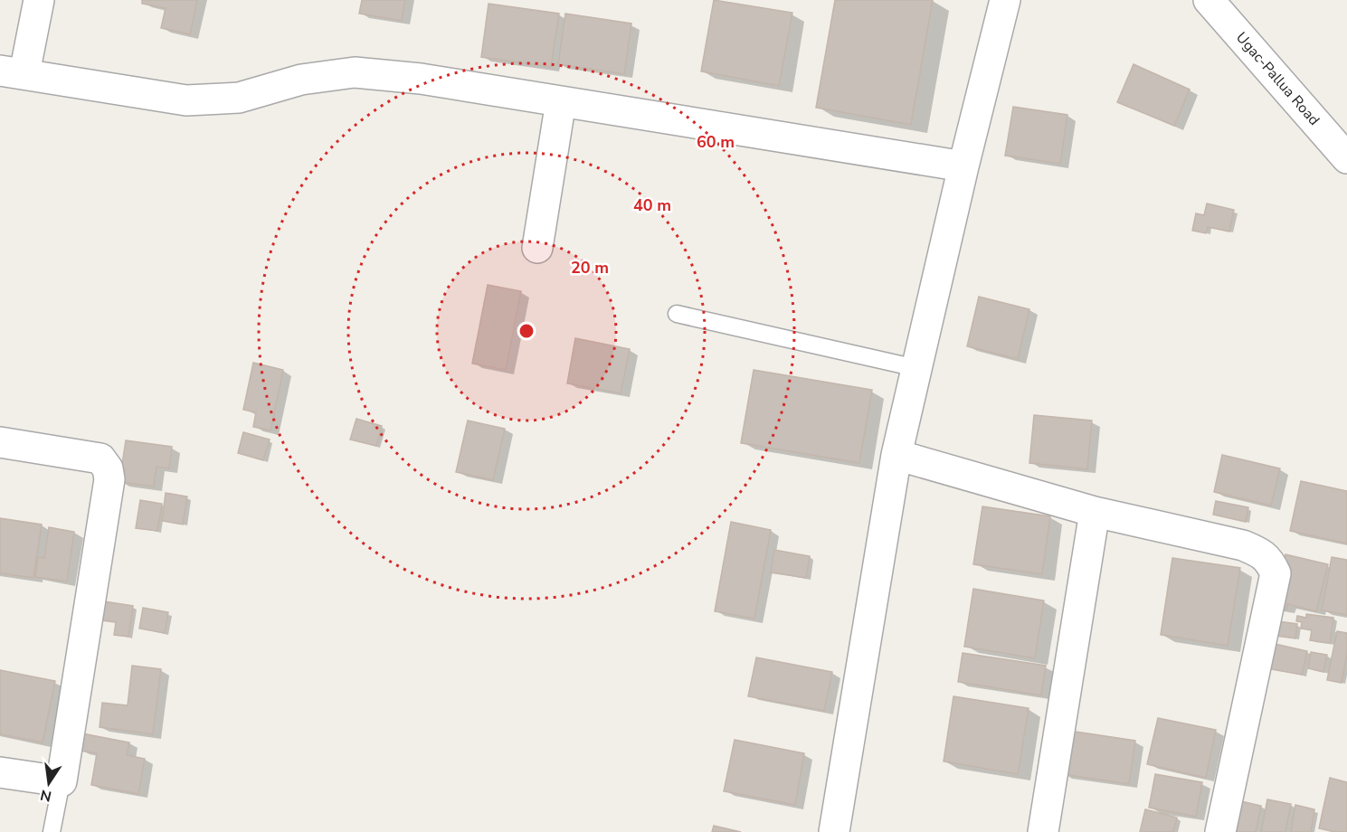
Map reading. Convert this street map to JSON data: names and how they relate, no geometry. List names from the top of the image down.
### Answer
{
  "streets": {
    "street": ["Ugac-Pallua Road"]
  },
  "north": "bottom",
  "rings": ["60 m", "40 m", "20 m"]
}
